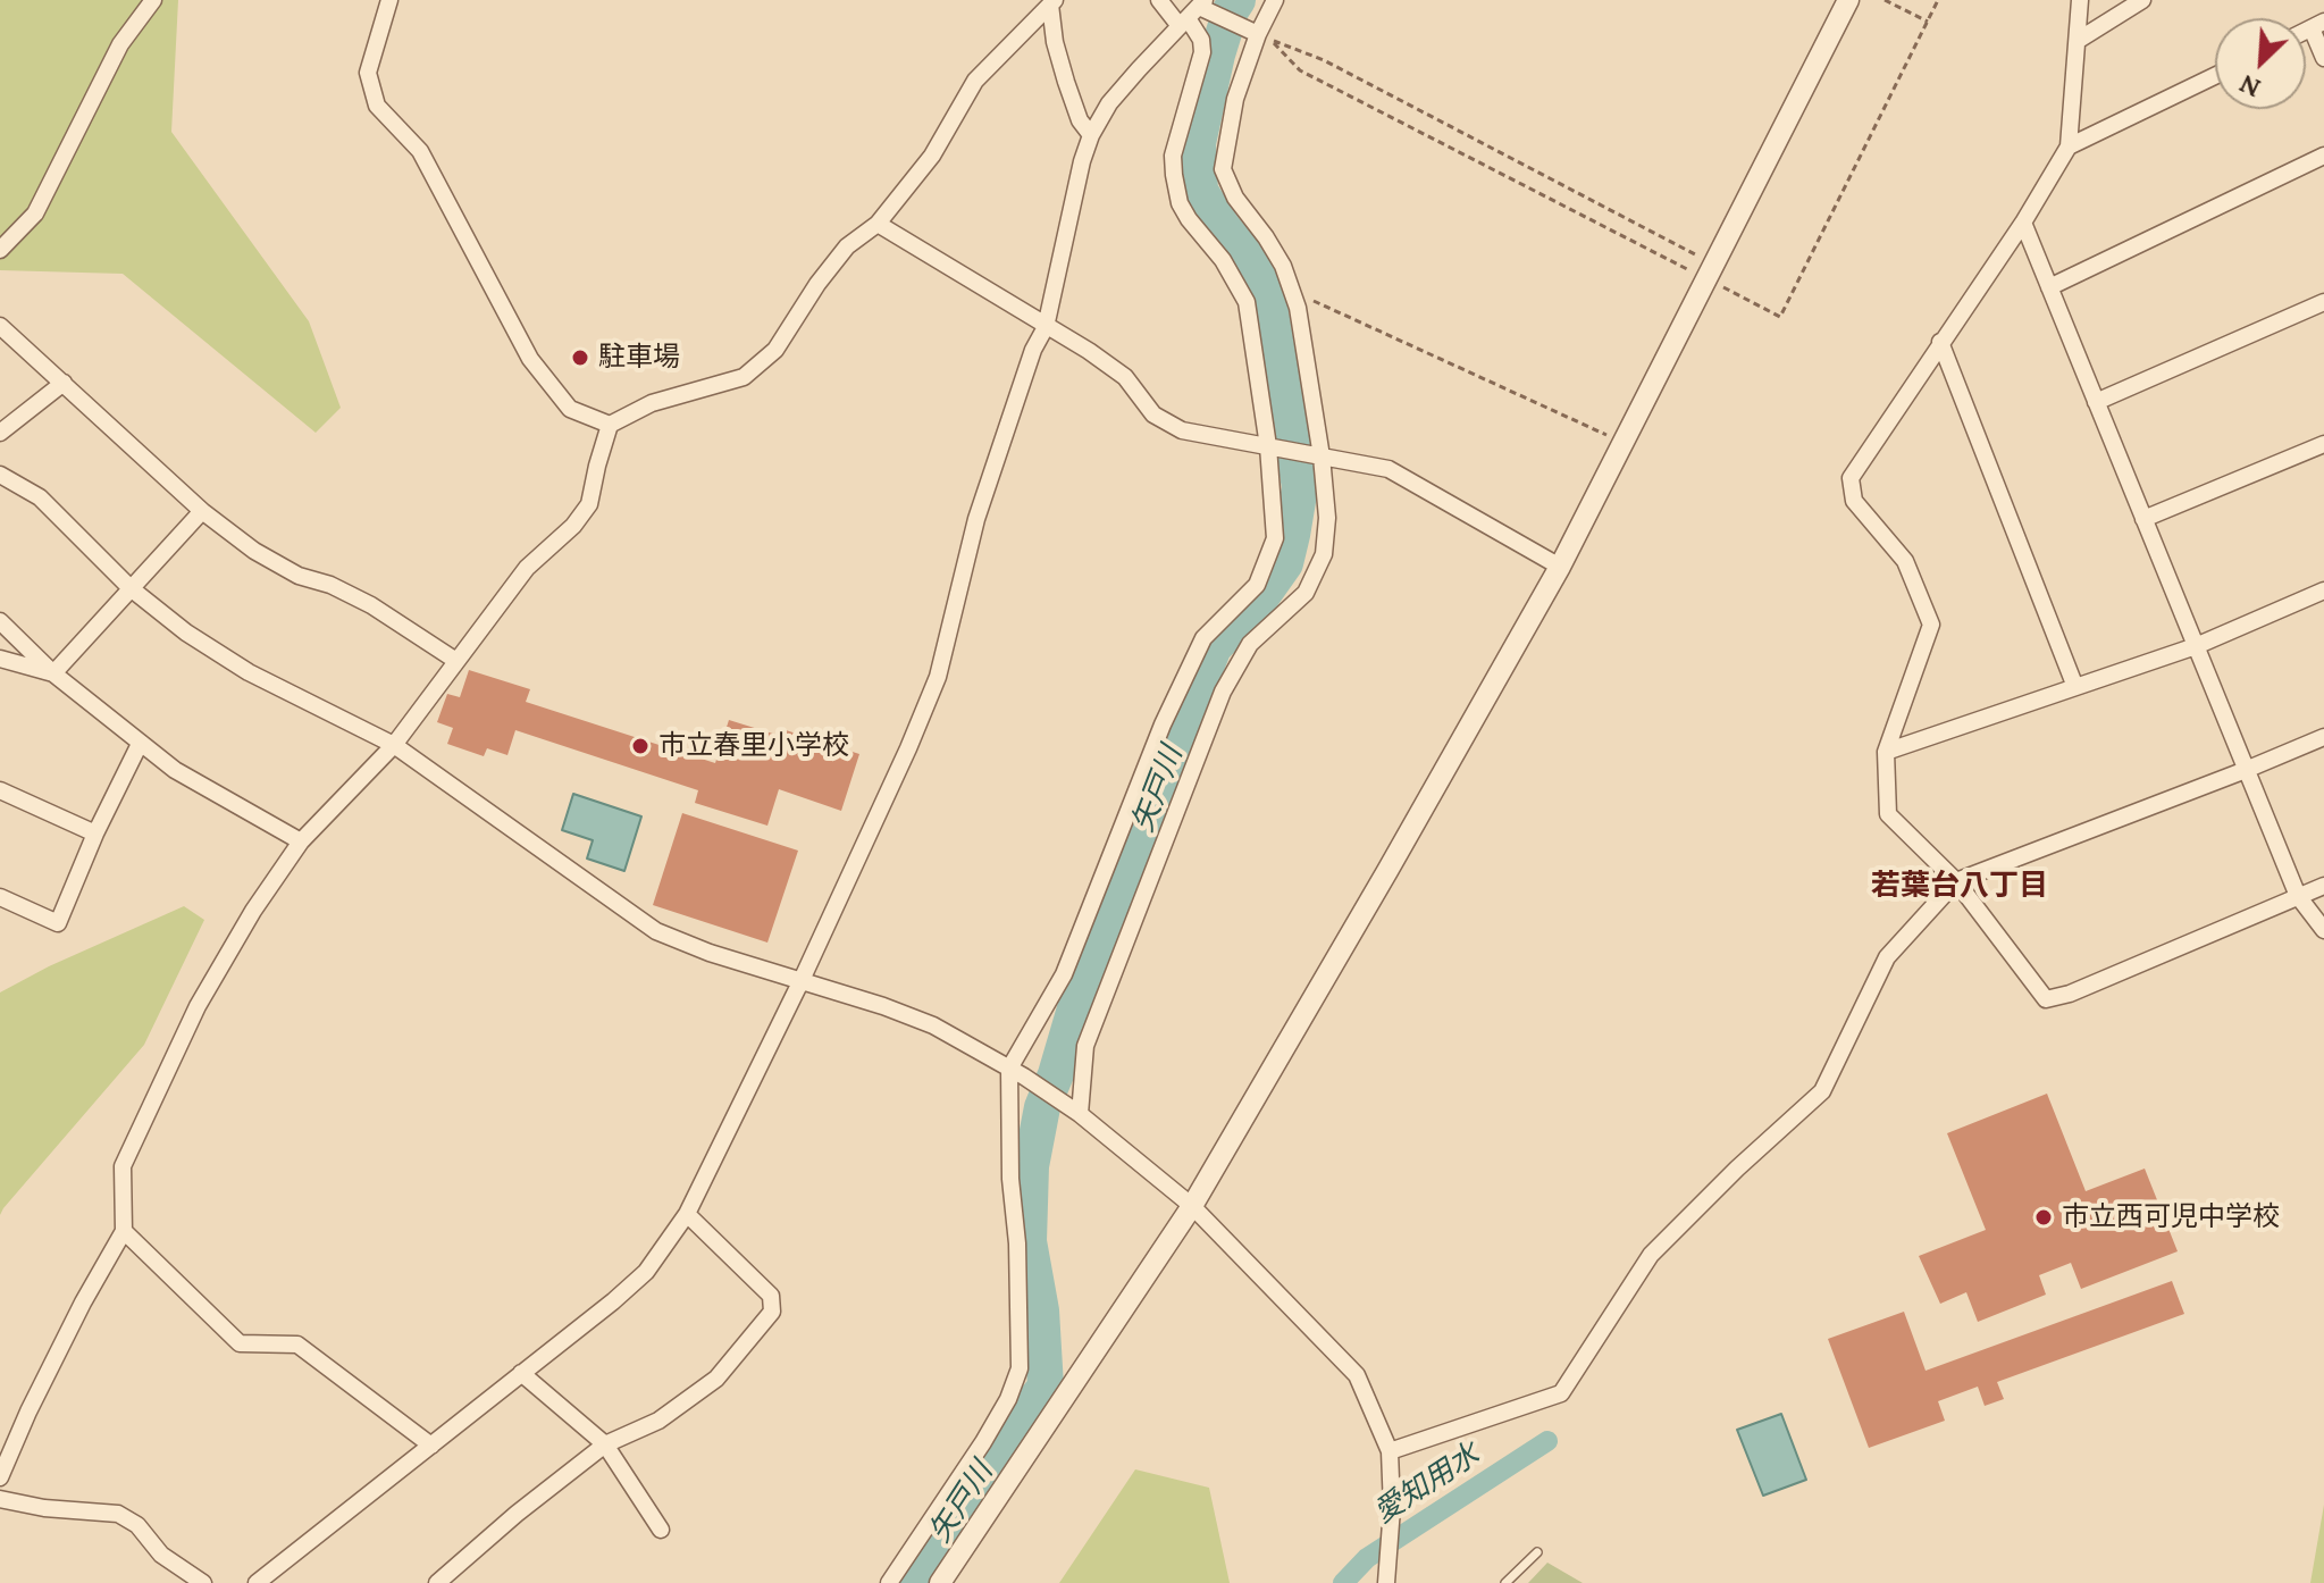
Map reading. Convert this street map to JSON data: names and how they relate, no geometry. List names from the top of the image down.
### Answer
{
  "districts": ["若葉台八丁目"],
  "water": ["矢戸川", "愛知用水"],
  "places": ["駐車場", "市立春里小学校", "市立西可児中学校"],
  "north": "bottom left"
}
